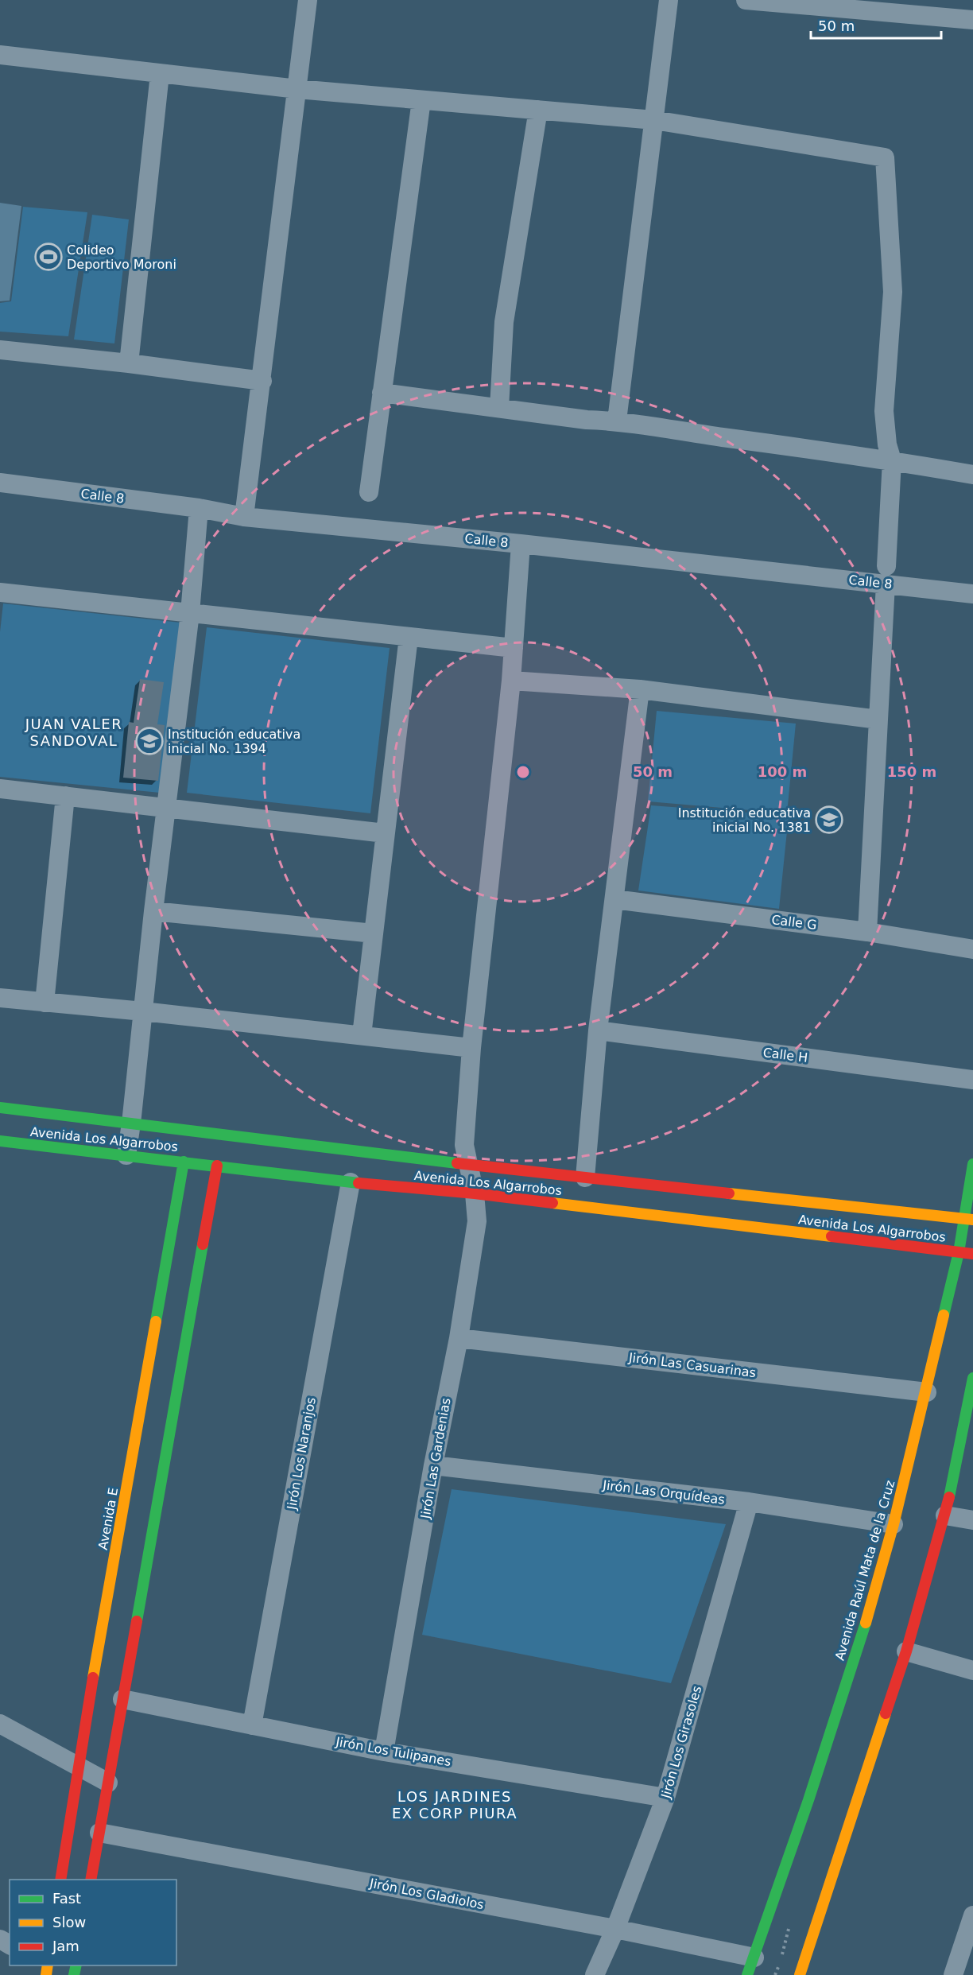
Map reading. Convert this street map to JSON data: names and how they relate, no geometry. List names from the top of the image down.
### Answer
{
  "streets": {
    "street": [
      "Calle 8",
      "Calle G",
      "Calle H",
      "Avenida Los Algarrobos",
      "Jirón Las Casuarinas",
      "Jirón Los Naranjos",
      "Jirón Las Gardenias",
      "Jirón Las Orquídeas",
      "Avenida E",
      "Avenida Raúl Mata de la Cruz",
      "Jirón Los Girasoles",
      "Jirón Los Tulipanes",
      "Jirón Los Gladiolos"
    ]
  },
  "crossings": [
    ["Calle 8", "Jirón Las Gardenias"],
    ["Avenida Los Algarrobos", "Jirón Los Naranjos"],
    ["Avenida Los Algarrobos", "Jirón Las Gardenias"],
    ["Avenida Los Algarrobos", "Avenida E"],
    ["Avenida Los Algarrobos", "Avenida Raúl Mata de la Cruz"],
    ["Jirón Las Casuarinas", "Jirón Las Gardenias"],
    ["Jirón Las Casuarinas", "Avenida Raúl Mata de la Cruz"],
    ["Jirón Los Naranjos", "Jirón Los Tulipanes"],
    ["Jirón Las Gardenias", "Jirón Las Orquídeas"],
    ["Jirón Las Gardenias", "Jirón Los Tulipanes"],
    ["Jirón Las Orquídeas", "Avenida Raúl Mata de la Cruz"],
    ["Jirón Las Orquídeas", "Jirón Los Girasoles"],
    ["Avenida Raúl Mata de la Cruz", "Jirón Los Gladiolos"],
    ["Jirón Los Girasoles", "Jirón Los Tulipanes"],
    ["Jirón Los Girasoles", "Jirón Los Gladiolos"]
  ],
  "districts": ["JUAN VALER SANDOVAL", "LOS JARDINES EX CORP PIURA"],
  "places": {
    "sports": ["Colideo Deportivo Moroni"],
    "school or university": ["Institución educativa inicial No. 1394", "Institución educativa inicial No. 1381"]
  },
  "legend": ["Fast", "Slow", "Jam"],
  "scale_bar": "50 m",
  "rings": ["50 m", "100 m", "150 m"]
}
